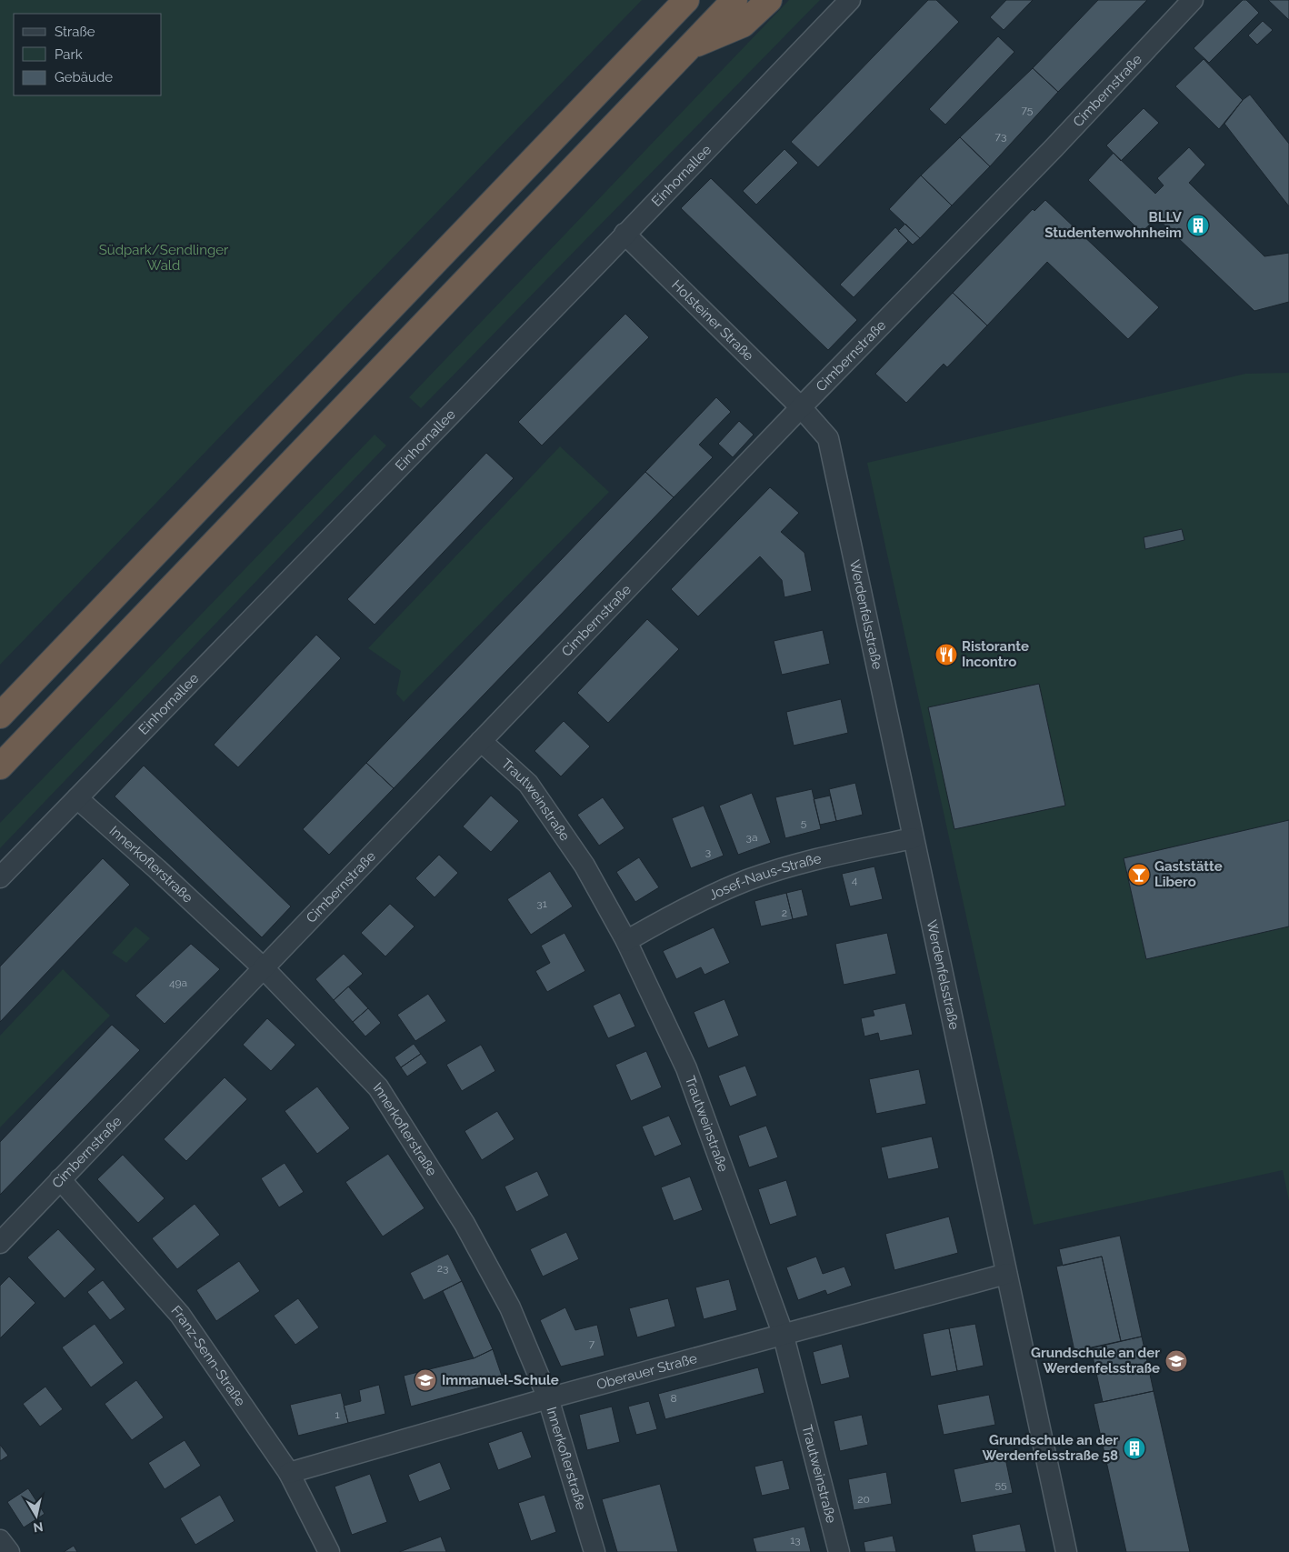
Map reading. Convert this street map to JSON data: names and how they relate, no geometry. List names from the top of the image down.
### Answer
{
  "streets": {
    "street": [
      "Cimbernstraße",
      "Einhornallee",
      "Holsteiner Straße",
      "Werdenfelsstraße",
      "Trautweinstraße",
      "Innerkoflerstraße",
      "Josef-Naus-Straße",
      "Franz-Senn-Straße",
      "Oberauer Straße"
    ]
  },
  "crossings": [
    ["Cimbernstraße", "Holsteiner Straße"],
    ["Cimbernstraße", "Werdenfelsstraße"],
    ["Cimbernstraße", "Trautweinstraße"],
    ["Cimbernstraße", "Innerkoflerstraße"],
    ["Cimbernstraße", "Franz-Senn-Straße"],
    ["Einhornallee", "Holsteiner Straße"],
    ["Einhornallee", "Innerkoflerstraße"],
    ["Holsteiner Straße", "Werdenfelsstraße"],
    ["Werdenfelsstraße", "Josef-Naus-Straße"],
    ["Werdenfelsstraße", "Oberauer Straße"],
    ["Trautweinstraße", "Josef-Naus-Straße"],
    ["Trautweinstraße", "Oberauer Straße"],
    ["Innerkoflerstraße", "Oberauer Straße"],
    ["Franz-Senn-Straße", "Oberauer Straße"]
  ],
  "parks": ["Südpark/Sendlinger Wald"],
  "places": {
    "building": ["BLLV Studentenwohnheim", "Grundschule an der Werdenfelsstraße 58"],
    "restaurant": ["Ristorante Incontro"],
    "bar": ["Gaststätte Libero"],
    "school or university": ["Grundschule an der Werdenfelsstraße", "Immanuel-Schule"]
  },
  "house_numbers": [
    "75",
    "73",
    "5",
    "3a",
    "3",
    "4",
    "31",
    "2",
    "49a",
    "23",
    "7",
    "8",
    "1",
    "55",
    "20",
    "13"
  ],
  "legend": ["Straße", "Park", "Gebäude"],
  "north": "bottom"
}
